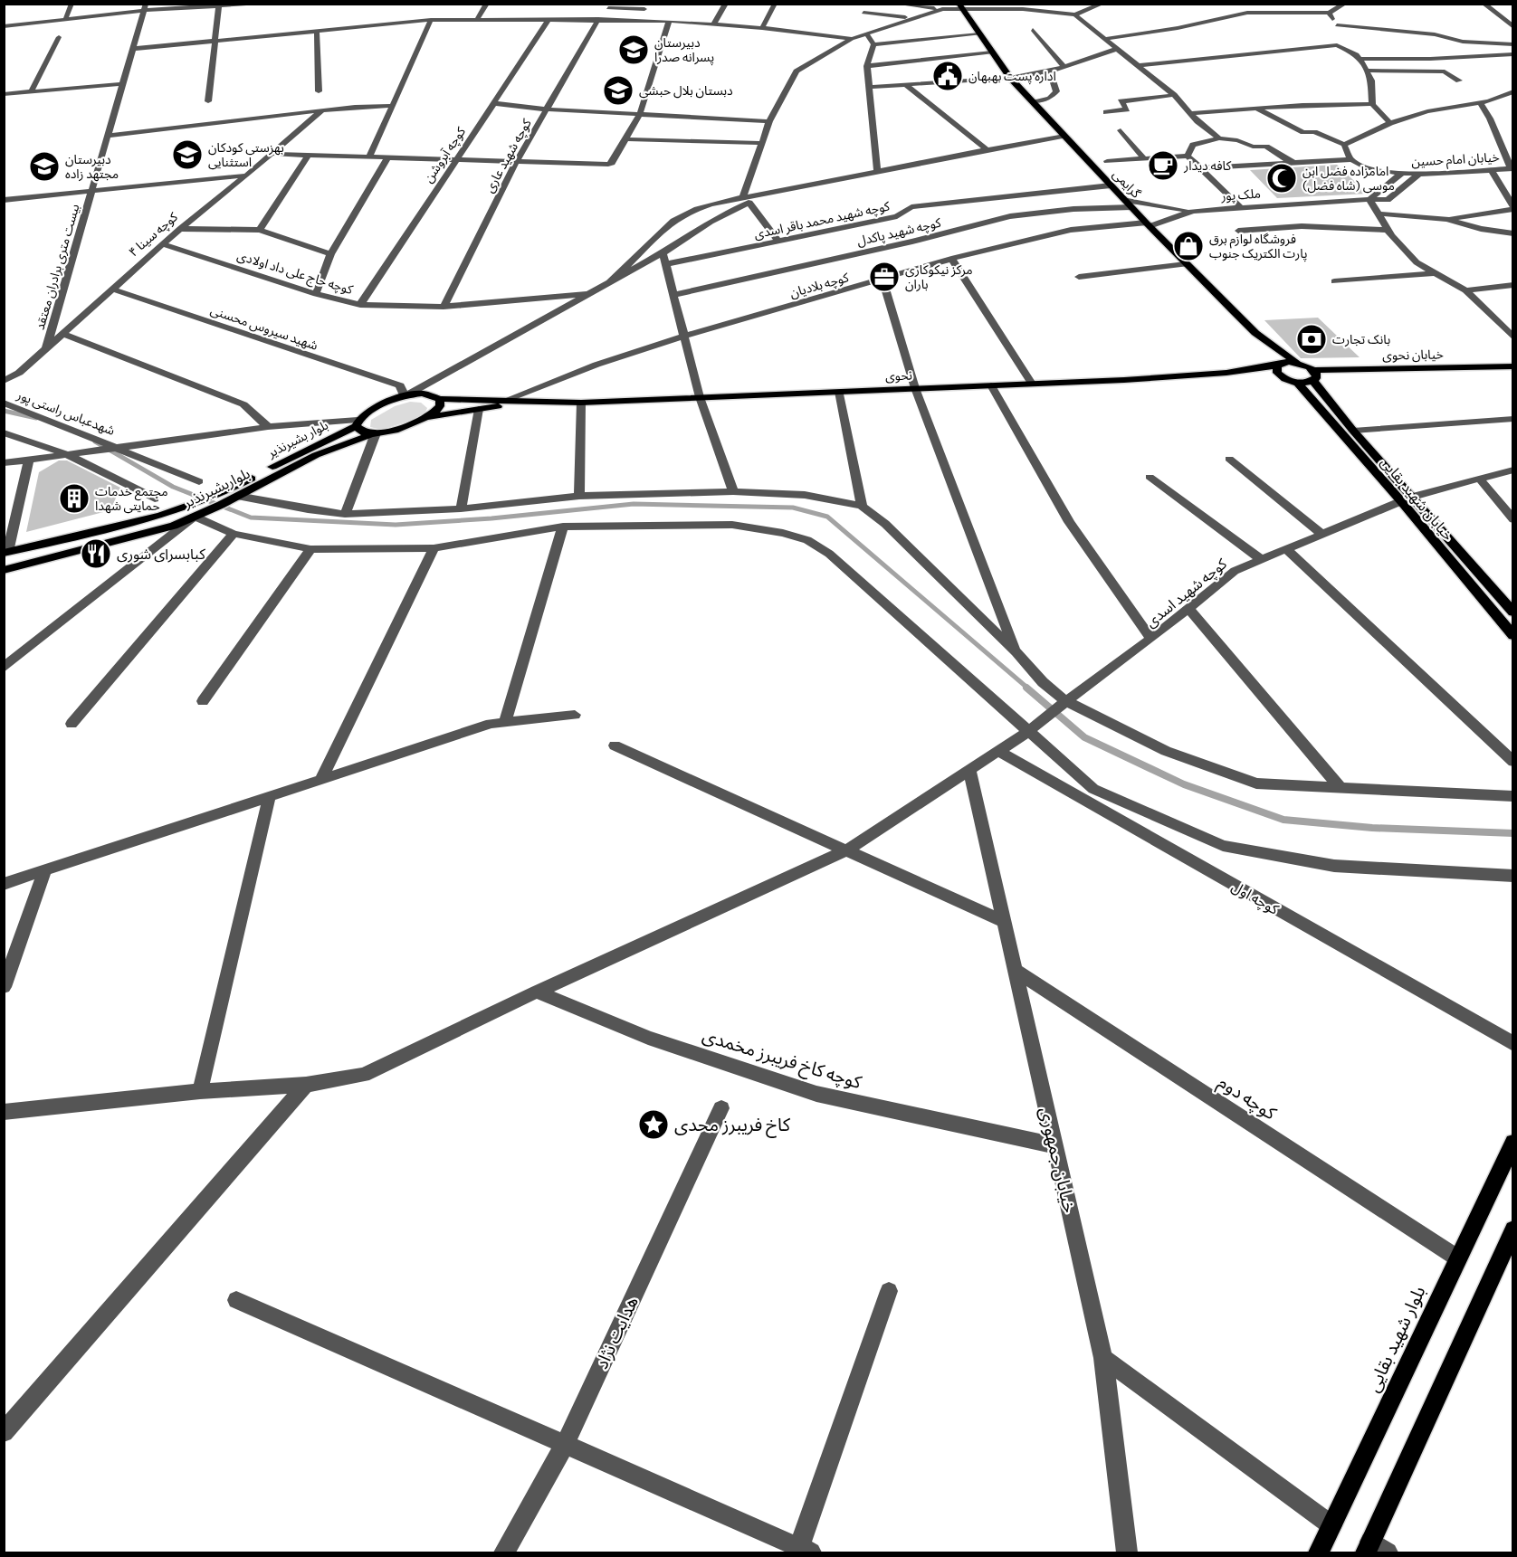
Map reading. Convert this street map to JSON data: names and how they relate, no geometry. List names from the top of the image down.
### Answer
{
  "streets": {
    "main road": [
      "گرایمی",
      "خیابان نحوی",
      "نحوی",
      "بلوار بشیرنذیر",
      "بلواربشیرنذیر",
      "خیابان شهید بقایی",
      "بلوار شهید بقایی"
    ],
    "street": [
      "کوچه آبروشن",
      "کوچه شهید عاری",
      "خیابان امام حسین",
      "ملک پور",
      "کوچه شهید محمد باقر اسدی",
      "کوچه شهید پاکدل",
      "کوچه سینا ۴",
      "بیست متری برادران معتقد",
      "کوچه حاج علی داد اولادی",
      "کوچه بلادیان",
      "شهید سیروس محسنی",
      "شهدعباس راستی پور",
      "کوچه شهید اسدی",
      "کوچه اول",
      "کوچه کاخ فریبرز مخمدی",
      "کوچه دوم",
      "خیابان جمهوری",
      "هدایت نژاد"
    ]
  },
  "crossings": [
    ["کوچه آبروشن", "کوچه حاج علی داد اولادی"],
    ["کوچه شهید عاری", "کوچه حاج علی داد اولادی"],
    ["خیابان امام حسین", "ملک پور"],
    ["گرایمی", "ملک پور"],
    ["گرایمی", "کوچه شهید محمد باقر اسدی"],
    ["گرایمی", "کوچه شهید پاکدل"],
    ["گرایمی", "کوچه بلادیان"],
    ["گرایمی", "خیابان نحوی"],
    ["گرایمی", "نحوی"],
    ["گرایمی", "خیابان شهید بقایی"],
    ["ملک پور", "کوچه شهید پاکدل"],
    ["ملک پور", "کوچه بلادیان"],
    ["کوچه سینا ۴", "بیست متری برادران معتقد"],
    ["کوچه سینا ۴", "کوچه حاج علی داد اولادی"],
    ["کوچه سینا ۴", "شهید سیروس محسنی"],
    ["شهید سیروس محسنی", "بلوار بشیرنذیر"],
    ["خیابان نحوی", "نحوی"],
    ["خیابان نحوی", "خیابان شهید بقایی"],
    ["نحوی", "بلواربشیرنذیر"],
    ["نحوی", "خیابان شهید بقایی"],
    ["خیابان شهید بقایی", "کوچه شهید اسدی"],
    ["کوچه شهید اسدی", "کوچه اول"],
    ["کوچه شهید اسدی", "کوچه کاخ فریبرز مخمدی"],
    ["کوچه شهید اسدی", "خیابان جمهوری"],
    ["کوچه کاخ فریبرز مخمدی", "خیابان جمهوری"],
    ["کوچه دوم", "خیابان جمهوری"],
    ["کوچه دوم", "بلوار شهید بقایی"]
  ],
  "places": {
    "school or university": [
      "دبیرستان پسرانه صدرا",
      "دبستان بلال حبشی",
      "بهزستی کودکان استثنایی",
      "دبیرستان مجتهد زاده"
    ],
    "public building": ["اداره پست بهبهان"],
    "cafe": ["کافه دیدار"],
    "mosque": ["امامزاده فضل ابن موسی (شاه فضل)"],
    "shop": ["فروشگاه لوازم برق پارت الکتریک جنوب"],
    "office": ["مرکز نیکوکاری باران"],
    "bank": ["بانک تجارت"],
    "building": ["مجتمع خدمات حمایتی شهدا"],
    "restaurant": ["کبابسرای شوری"],
    "place": ["کاخ فریبرز محدی"]
  }
}
